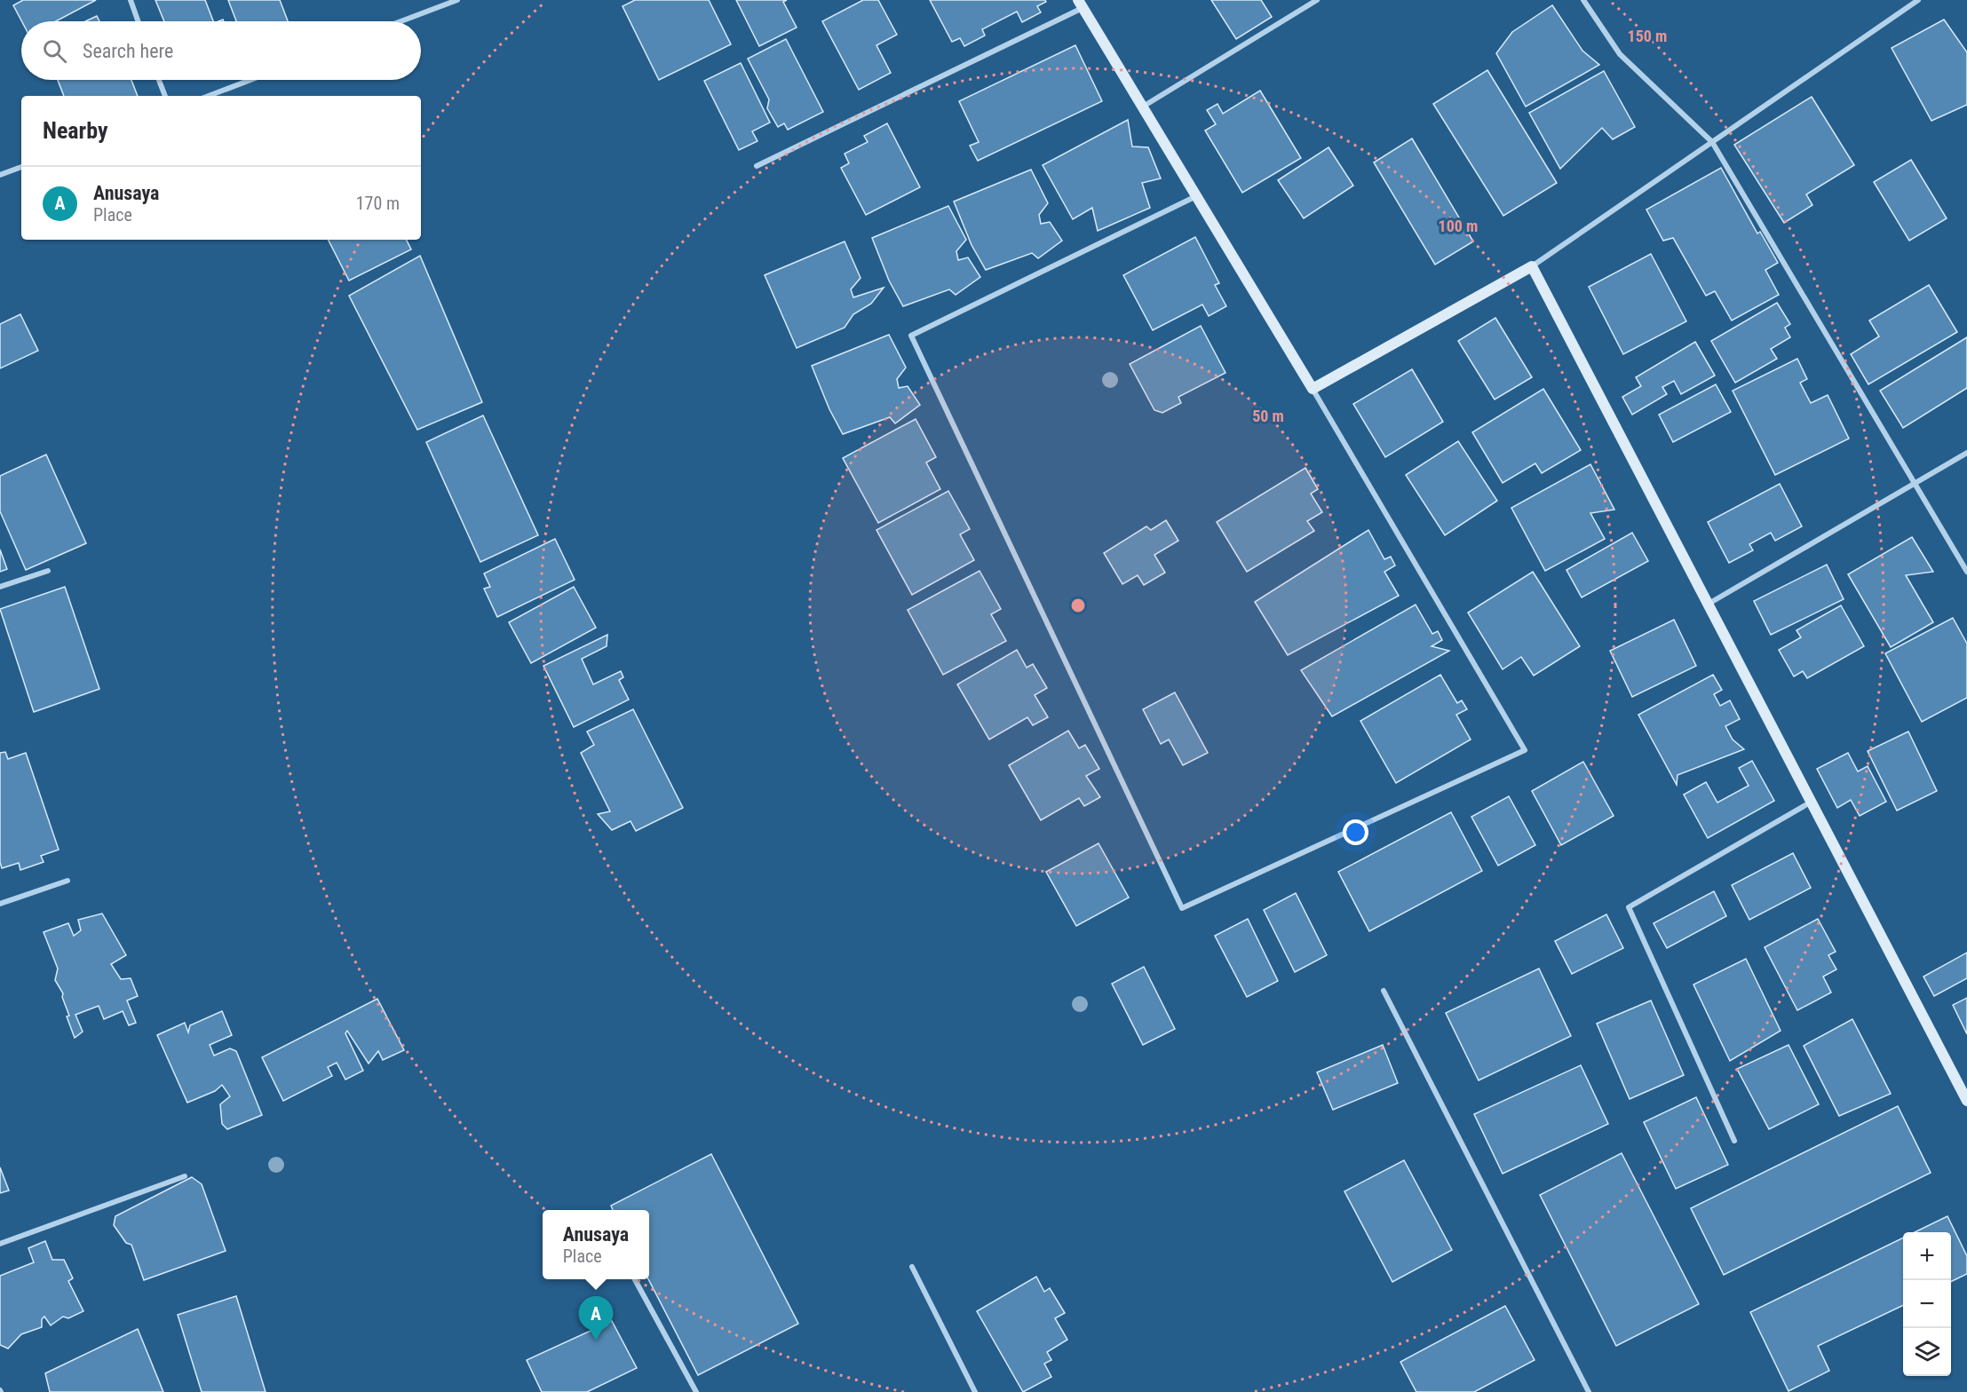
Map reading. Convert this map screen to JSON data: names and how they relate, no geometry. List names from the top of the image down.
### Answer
{
  "page": {
    "search": "Search here",
    "heading": "Nearby",
    "list": [
      {
        "mark": "A",
        "name": "Anusaya",
        "note": "Place",
        "value": "170 m"
      }
    ],
    "popup": ["Anusaya", "Place"],
    "map_buttons": ["+", "−"],
    "pins": "A"
  },
  "rings": ["150 m", "100 m", "50 m"]
}
